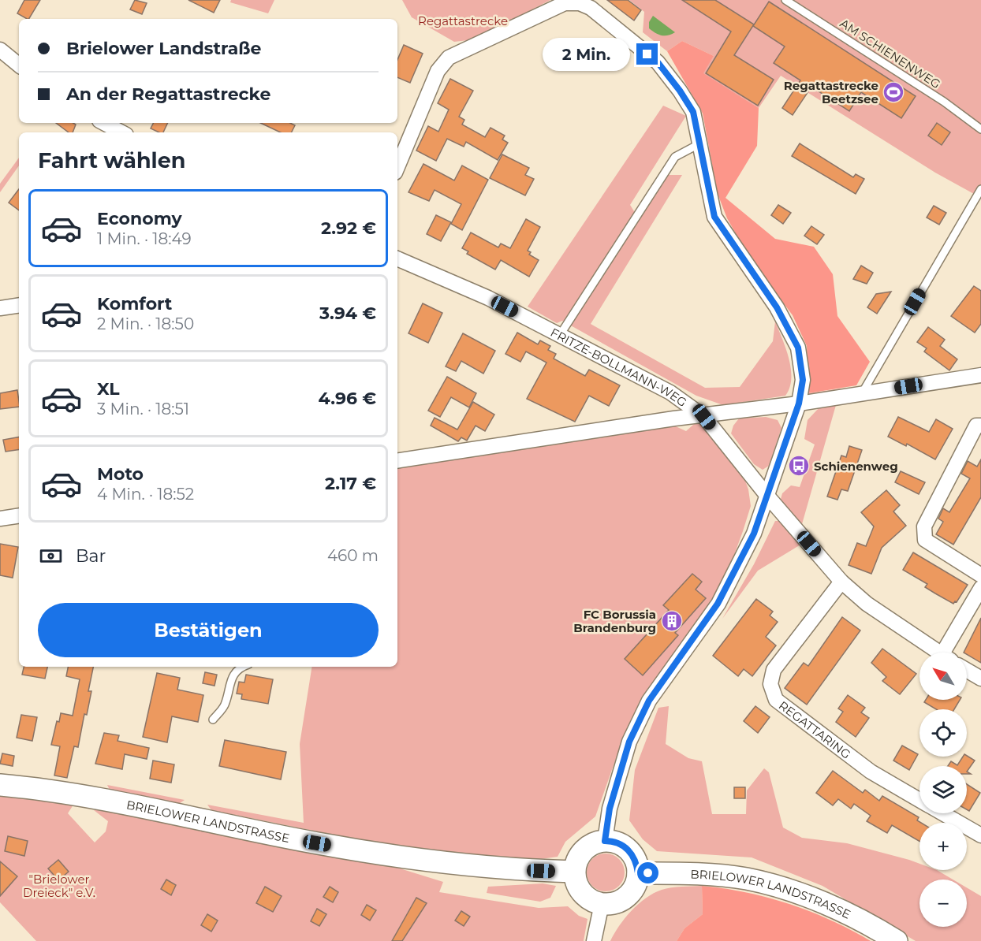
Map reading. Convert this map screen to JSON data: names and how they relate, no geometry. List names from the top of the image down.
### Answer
{
  "streets": {
    "main road": ["BRIELOWER LANDSTRASSE"],
    "street": ["FRITZE-BOLLMANN-WEG", "REGATTARING"],
    "lane": ["AM SCHIENENWEG"]
  },
  "crossings": [
    ["FRITZE-BOLLMANN-WEG", "REGATTARING"]
  ],
  "parks": ["Regattastrecke", "\"Brielower Dreieck\" e.V."],
  "places": {
    "sports": ["Regattastrecke Beetzsee"],
    "bus stop": ["Schienenweg"],
    "building": ["FC Borussia Brandenburg"]
  },
  "north": "top left",
  "page": {
    "banner": ["Brielower Landstraße", "An der Regattastrecke"],
    "bubble": "2 Min.",
    "heading": "Fahrt wählen",
    "list": [
      {
        "name": "Economy",
        "note": "1 Min. · 18:49",
        "value": "2.92 €"
      },
      {
        "name": "Komfort",
        "note": "2 Min. · 18:50",
        "value": "3.94 €"
      },
      {
        "name": "XL",
        "note": "3 Min. · 18:51",
        "value": "4.96 €"
      },
      {
        "name": "Moto",
        "note": "4 Min. · 18:52",
        "value": "2.17 €"
      }
    ],
    "pay": ["Bar", "460 m"],
    "buttons": "Bestätigen",
    "map_buttons": ["+", "−"]
  }
}
